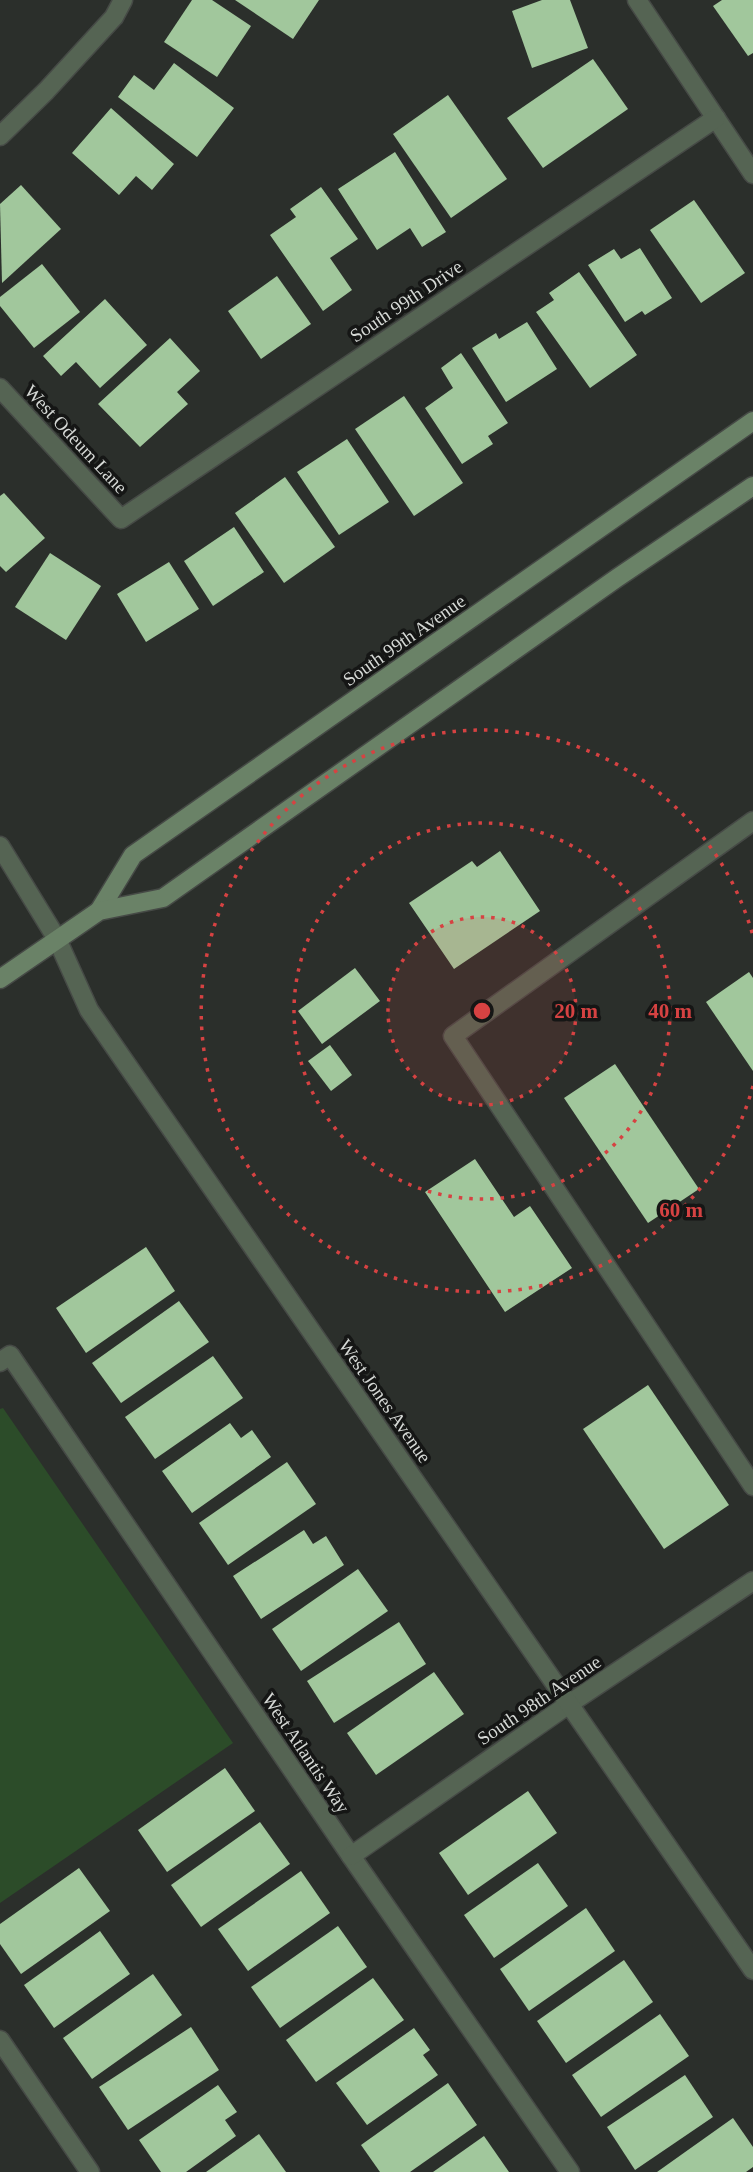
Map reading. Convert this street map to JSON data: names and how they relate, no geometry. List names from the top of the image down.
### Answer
{
  "streets": {
    "main road": ["South 99th Avenue"],
    "street": [
      "South 99th Drive",
      "West Odeum Lane",
      "West Jones Avenue",
      "South 98th Avenue",
      "West Atlantis Way"
    ]
  },
  "crossings": [
    ["South 99th Drive", "West Odeum Lane"],
    ["South 99th Avenue", "West Jones Avenue"],
    ["West Jones Avenue", "South 98th Avenue"],
    ["South 98th Avenue", "West Atlantis Way"]
  ],
  "rings": ["20 m", "40 m", "60 m"]
}
